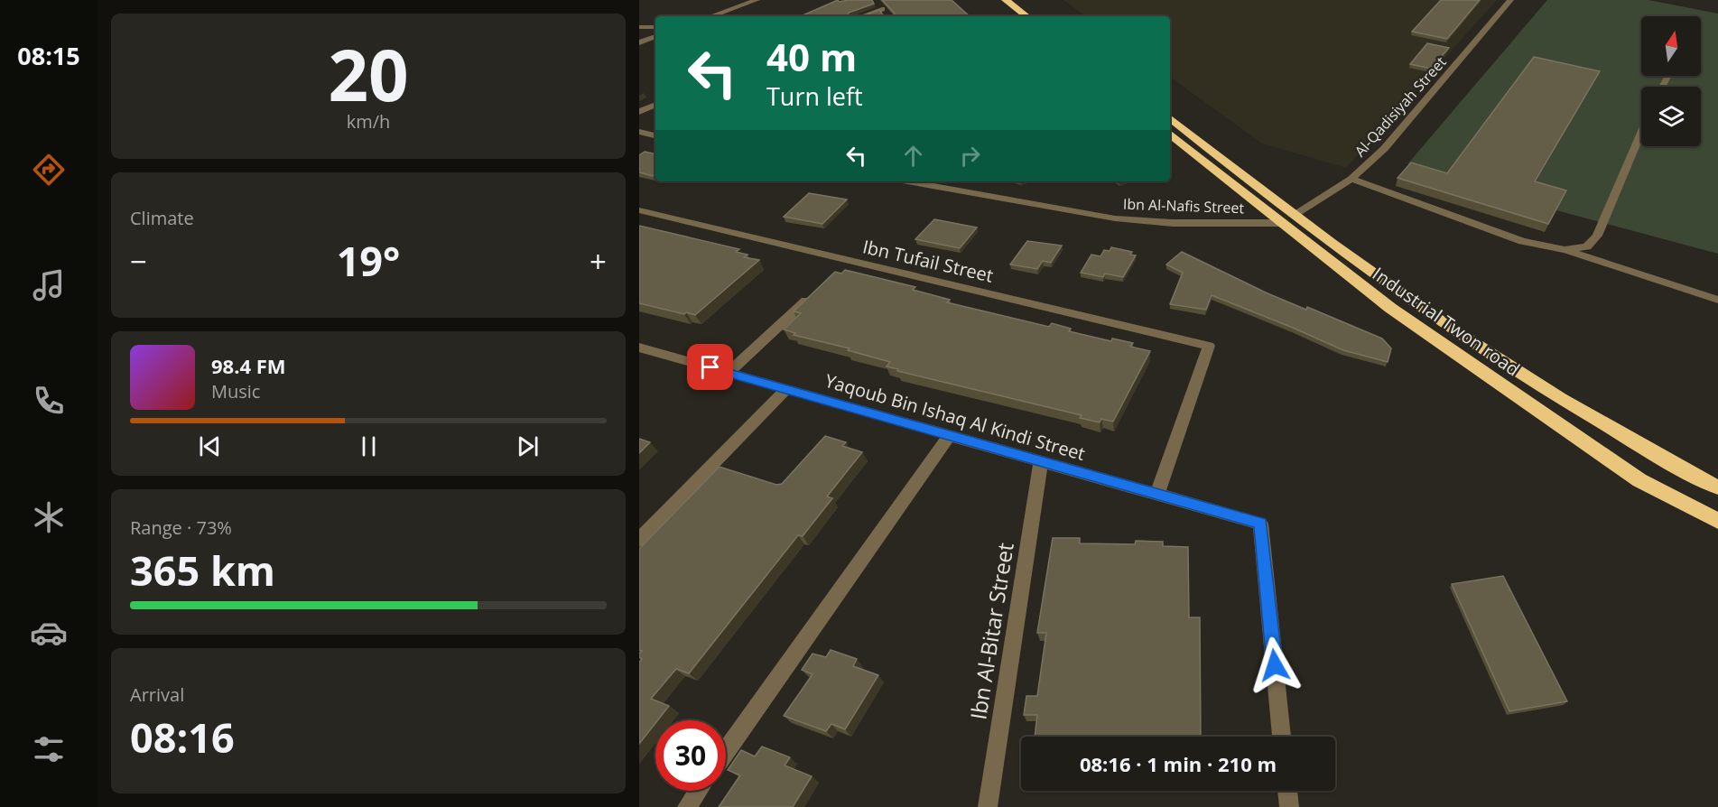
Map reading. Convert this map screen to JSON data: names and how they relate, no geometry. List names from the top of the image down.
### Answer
{
  "streets": {
    "highway": ["Industrial Twon road"],
    "street": [
      "Al-Qadisiyah Street",
      "Ibn Al-Nafis Street",
      "Ibn Tufail Street",
      "Yaqoub Bin Ishaq Al Kindi Street",
      "Ibn Al-Bitar Street"
    ]
  },
  "crossings": [
    ["Al-Qadisiyah Street", "Ibn Al-Nafis Street"],
    ["Al-Qadisiyah Street", "Industrial Twon road"],
    ["Ibn Al-Nafis Street", "Industrial Twon road"],
    ["Ibn Tufail Street", "Yaqoub Bin Ishaq Al Kindi Street"],
    ["Yaqoub Bin Ishaq Al Kindi Street", "Ibn Al-Bitar Street"]
  ],
  "north": "top",
  "page": {
    "tabs": "08:15",
    "tile": [
      ["20", "km/h"],
      "Climate",
      ["Range · 73%", "365 km"],
      ["Arrival", "08:16"]
    ],
    "turn": ["40 m", "Turn left"],
    "heat": ["−", "19°", "+"],
    "song": ["98.4 FM", "Music"],
    "limit": "30",
    "trip": "08:16 · 1 min · 210 m"
  }
}
